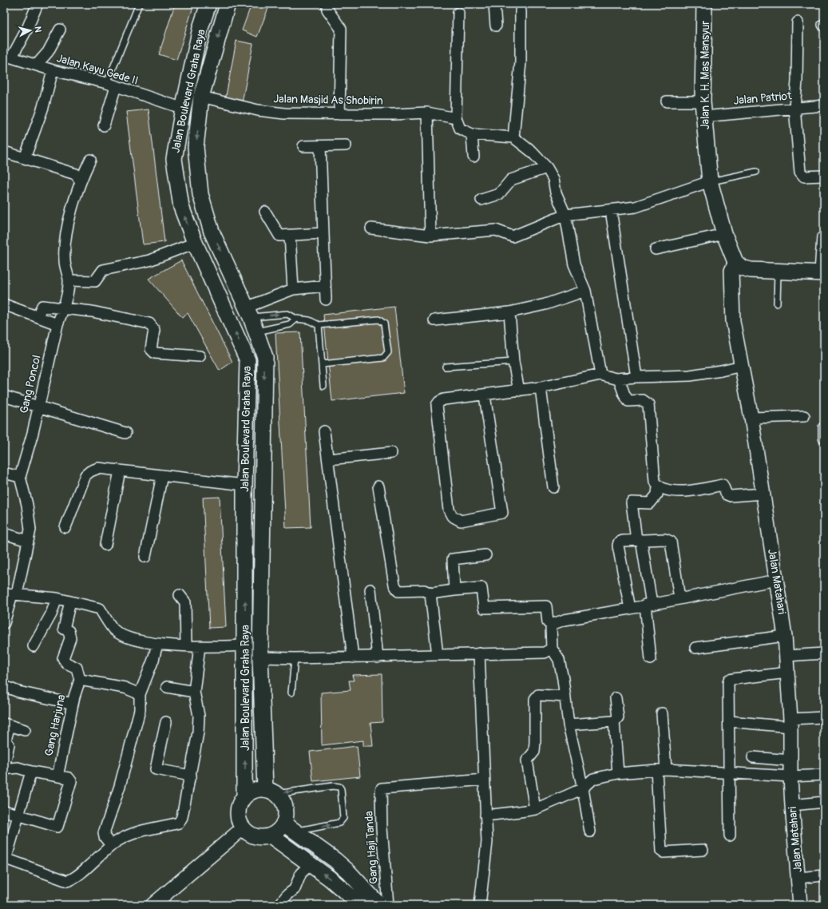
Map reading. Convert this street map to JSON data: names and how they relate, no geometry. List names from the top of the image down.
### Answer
{
  "streets": {
    "main road": ["Jalan K. H. Mas Mansyur", "Jalan Boulevard Graha Raya"],
    "street": [
      "Jalan Kayu Gede II",
      "Jalan Patriot",
      "Jalan Masjid As Shobirin",
      "Gang Poncol",
      "Jalan Matahari",
      "Gang Harjuna",
      "Gang Haji Tanda"
    ]
  },
  "crossings": [
    ["Jalan Kayu Gede II", "Jalan Boulevard Graha Raya"],
    ["Jalan K. H. Mas Mansyur", "Jalan Patriot"],
    ["Jalan K. H. Mas Mansyur", "Jalan Matahari"],
    ["Jalan Boulevard Graha Raya", "Jalan Masjid As Shobirin"]
  ],
  "north": "right"
}
